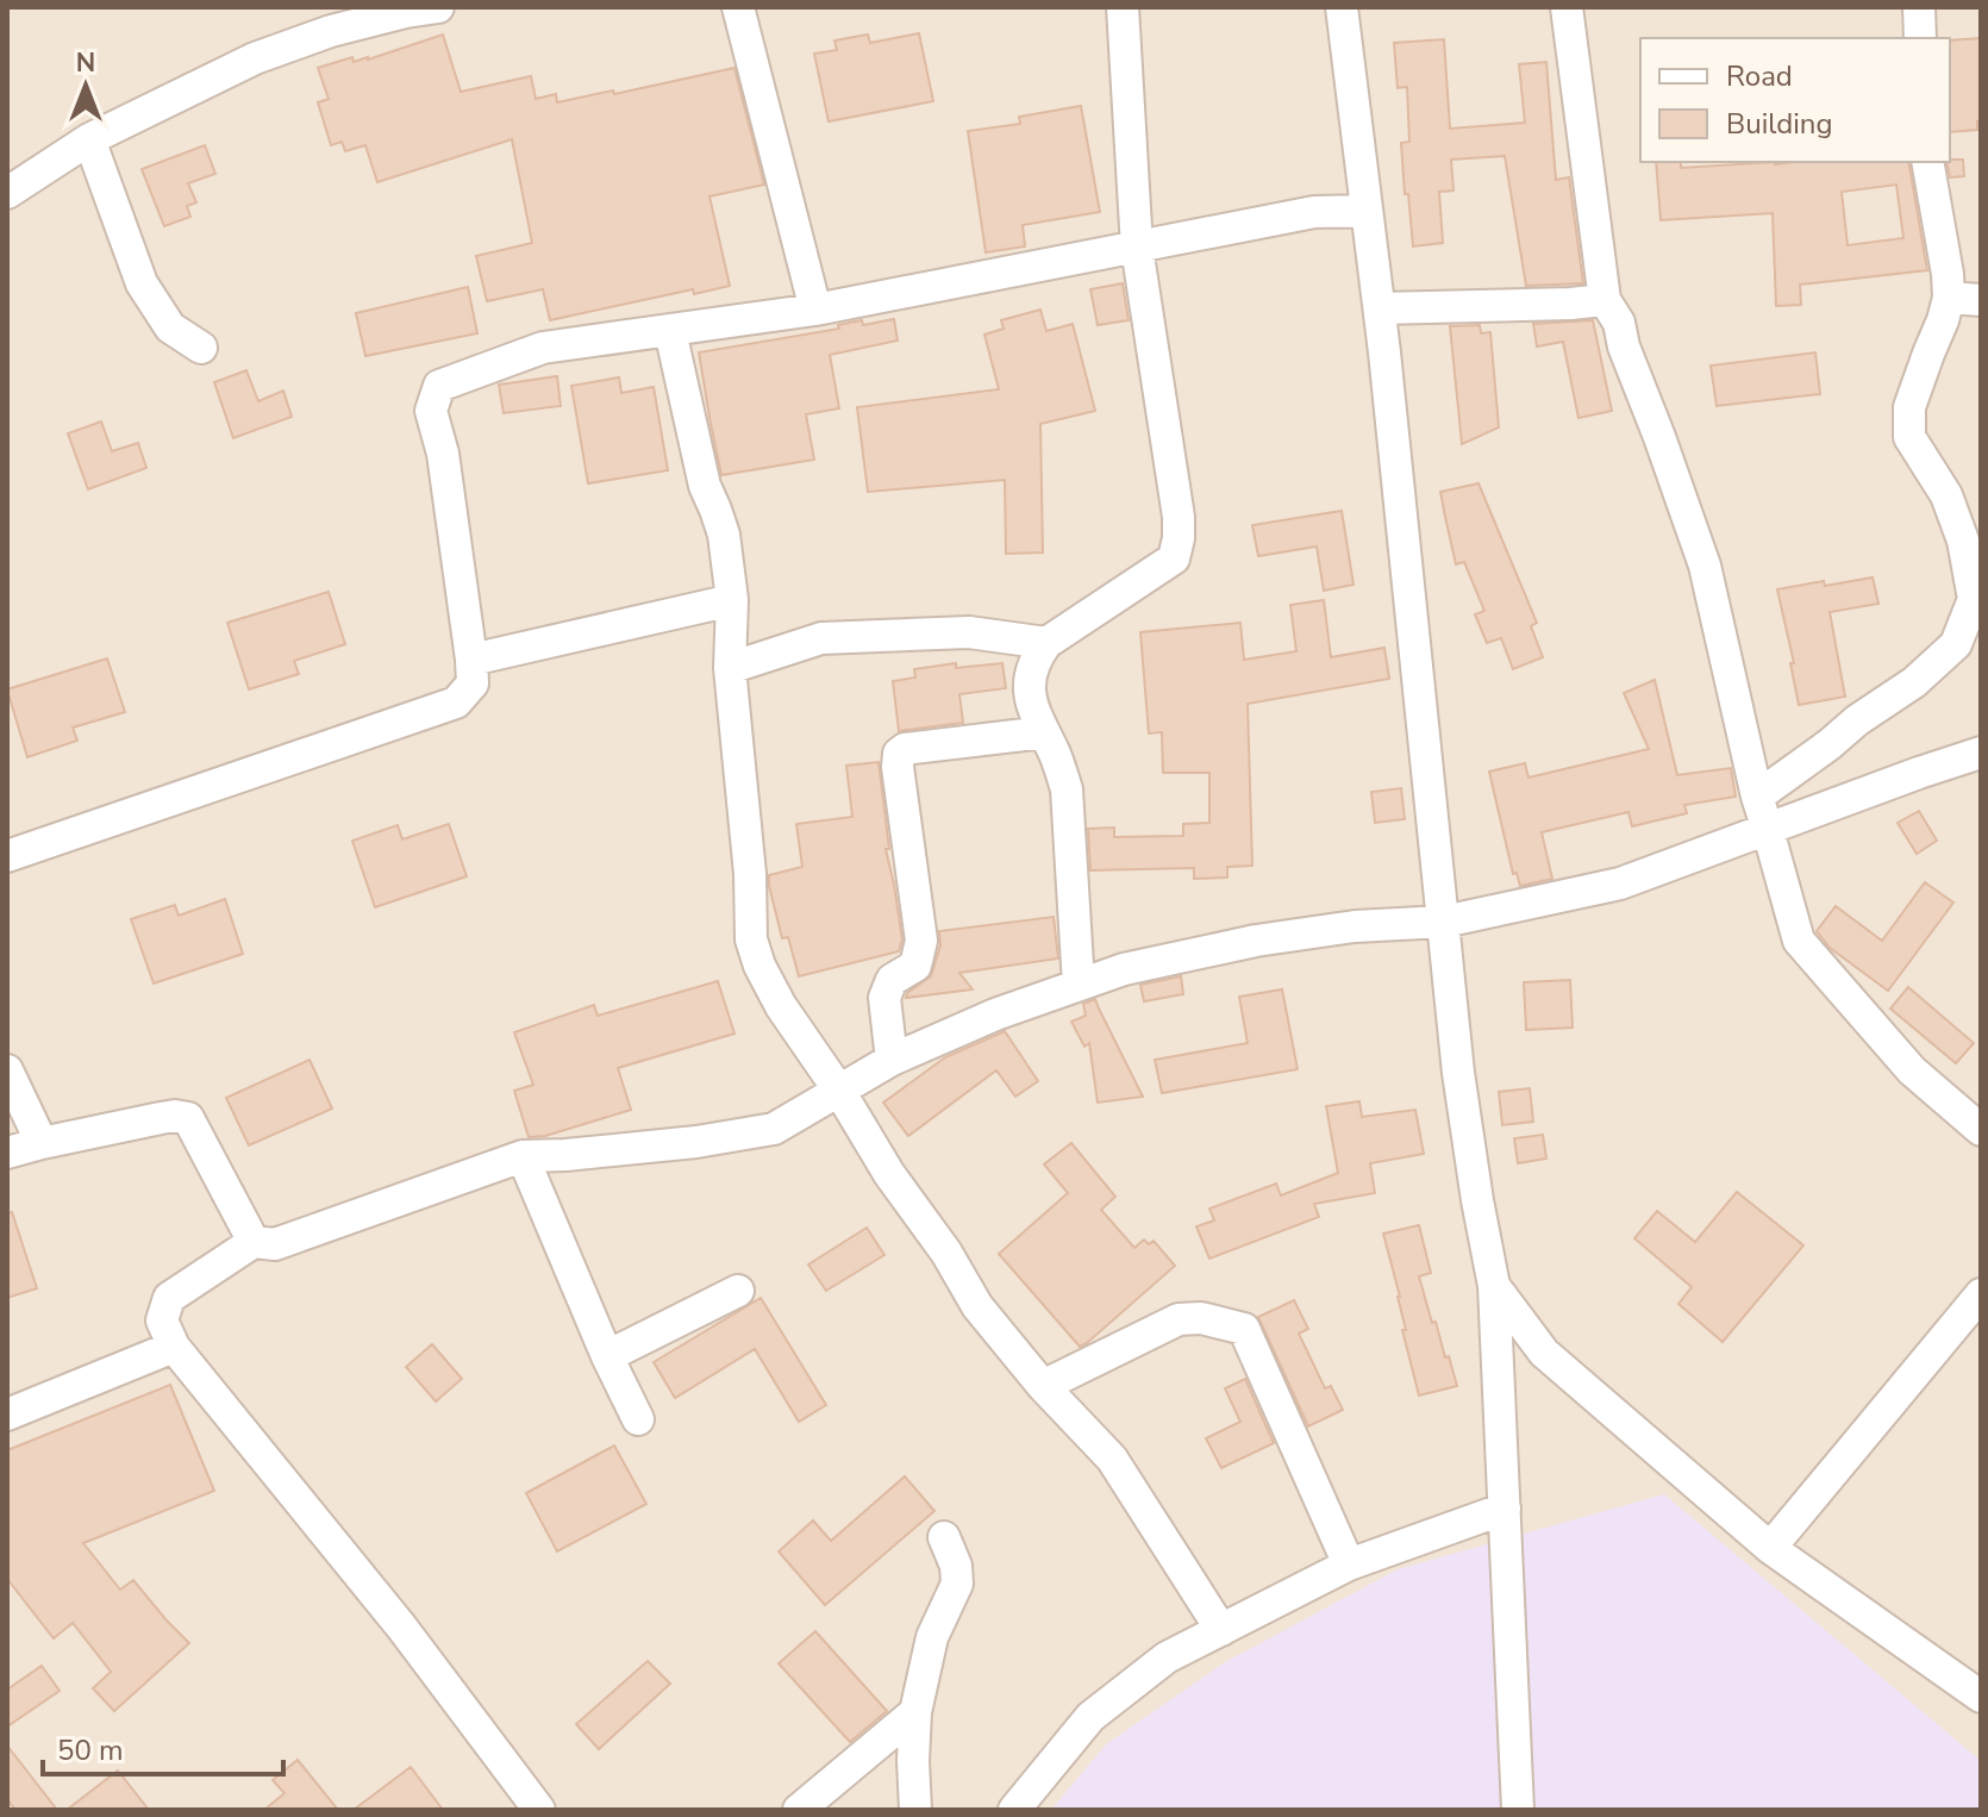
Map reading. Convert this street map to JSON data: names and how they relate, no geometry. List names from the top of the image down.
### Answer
{
  "legend": ["Road", "Building"],
  "scale_bar": "50 m",
  "north": "top"
}
